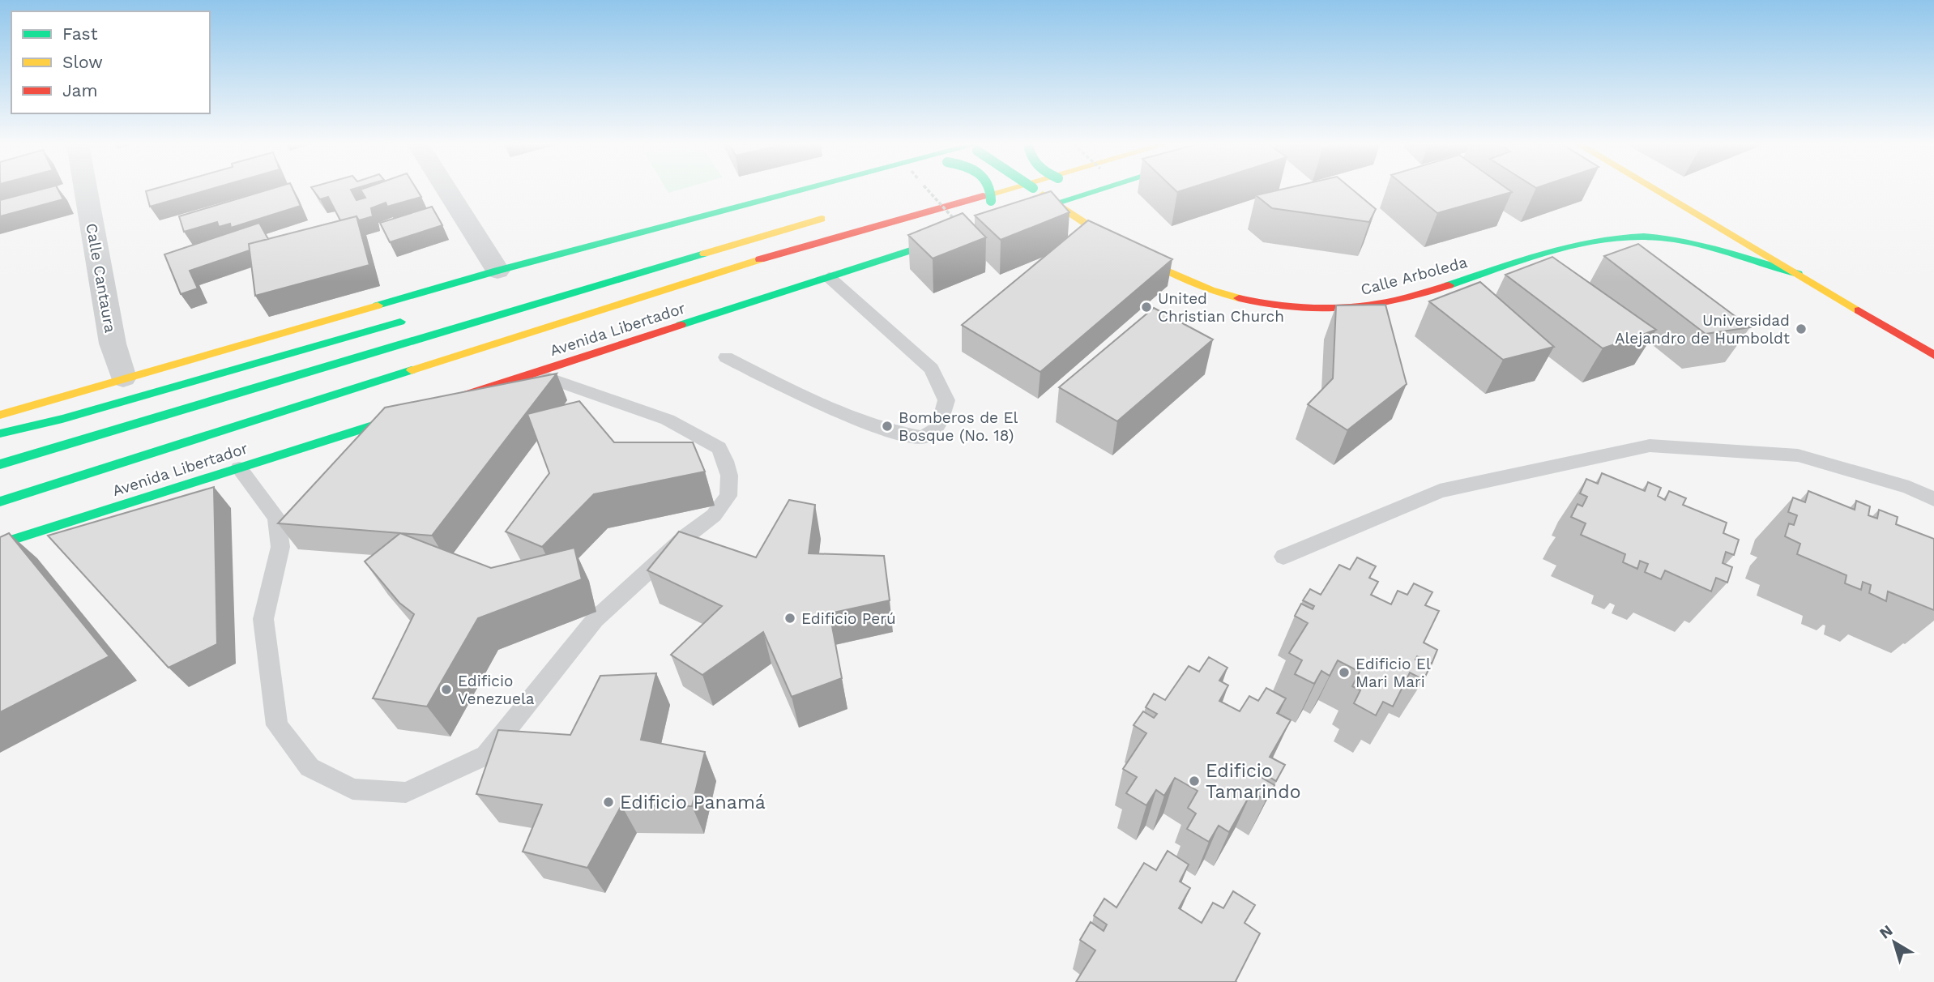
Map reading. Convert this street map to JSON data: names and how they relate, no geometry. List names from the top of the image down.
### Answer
{
  "streets": {
    "main road": ["Calle Arboleda", "Avenida Libertador"],
    "street": ["Calle Cantaura"]
  },
  "places": [
    "United Christian Church",
    "Universidad Alejandro de Humboldt",
    "Bomberos de El Bosque (No. 18)",
    "Edificio Perú",
    "Edificio El Mari Mari",
    "Edificio Venezuela",
    "Edificio Tamarindo",
    "Edificio Panamá"
  ],
  "legend": ["Fast", "Slow", "Jam"],
  "north": "top left"
}
